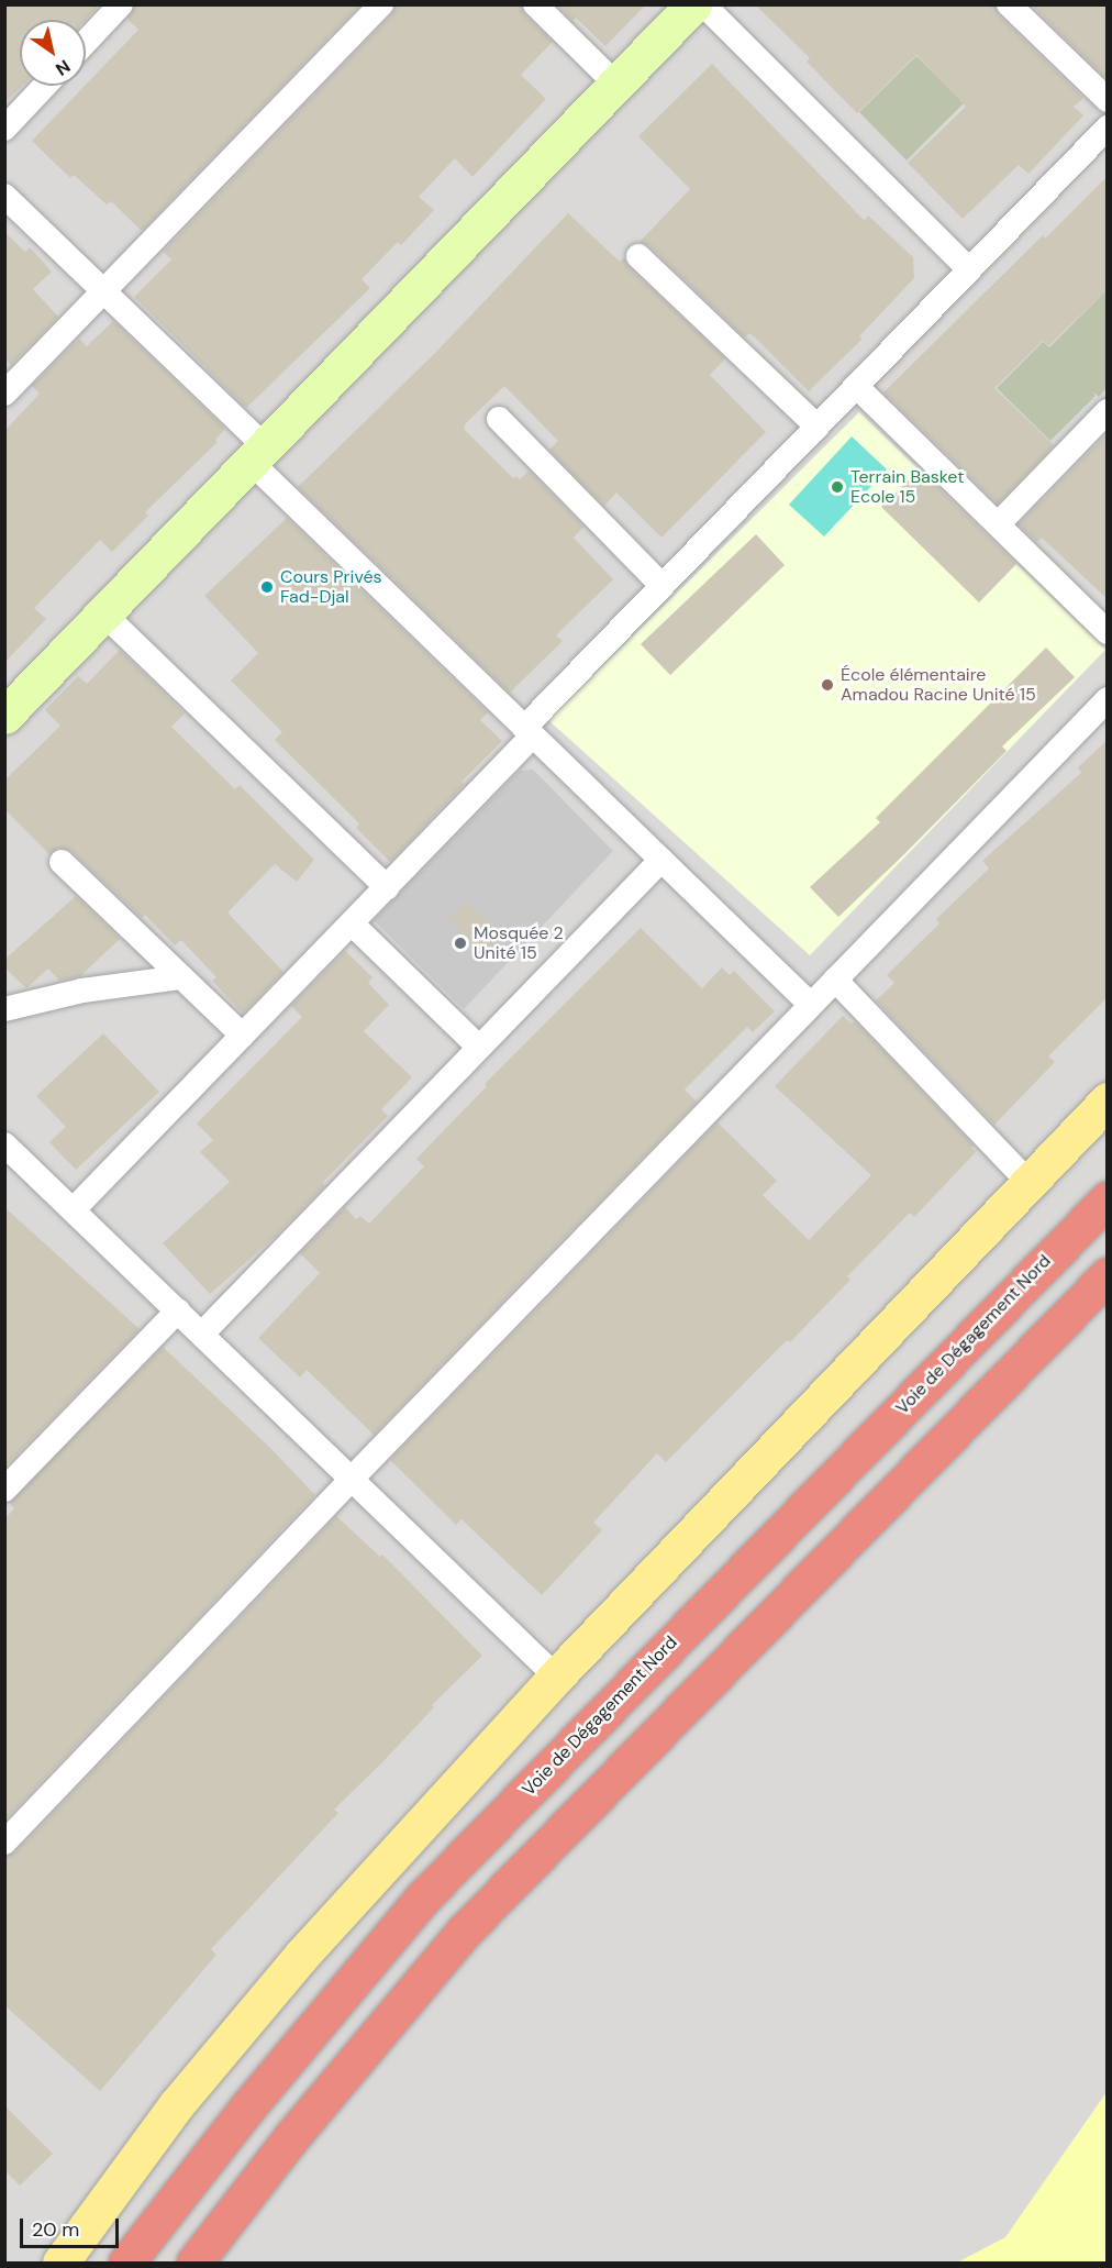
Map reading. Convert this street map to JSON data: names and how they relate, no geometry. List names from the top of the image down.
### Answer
{
  "streets": {
    "highway": ["Voie de Dégagement Nord"]
  },
  "places": [
    "Terrain Basket Ecole 15",
    "Cours Privés Fad-Djal",
    "École élémentaire Amadou Racine Unité 15",
    "Mosquée 2 Unité 15"
  ],
  "scale_bar": "20 m",
  "north": "bottom right"
}
